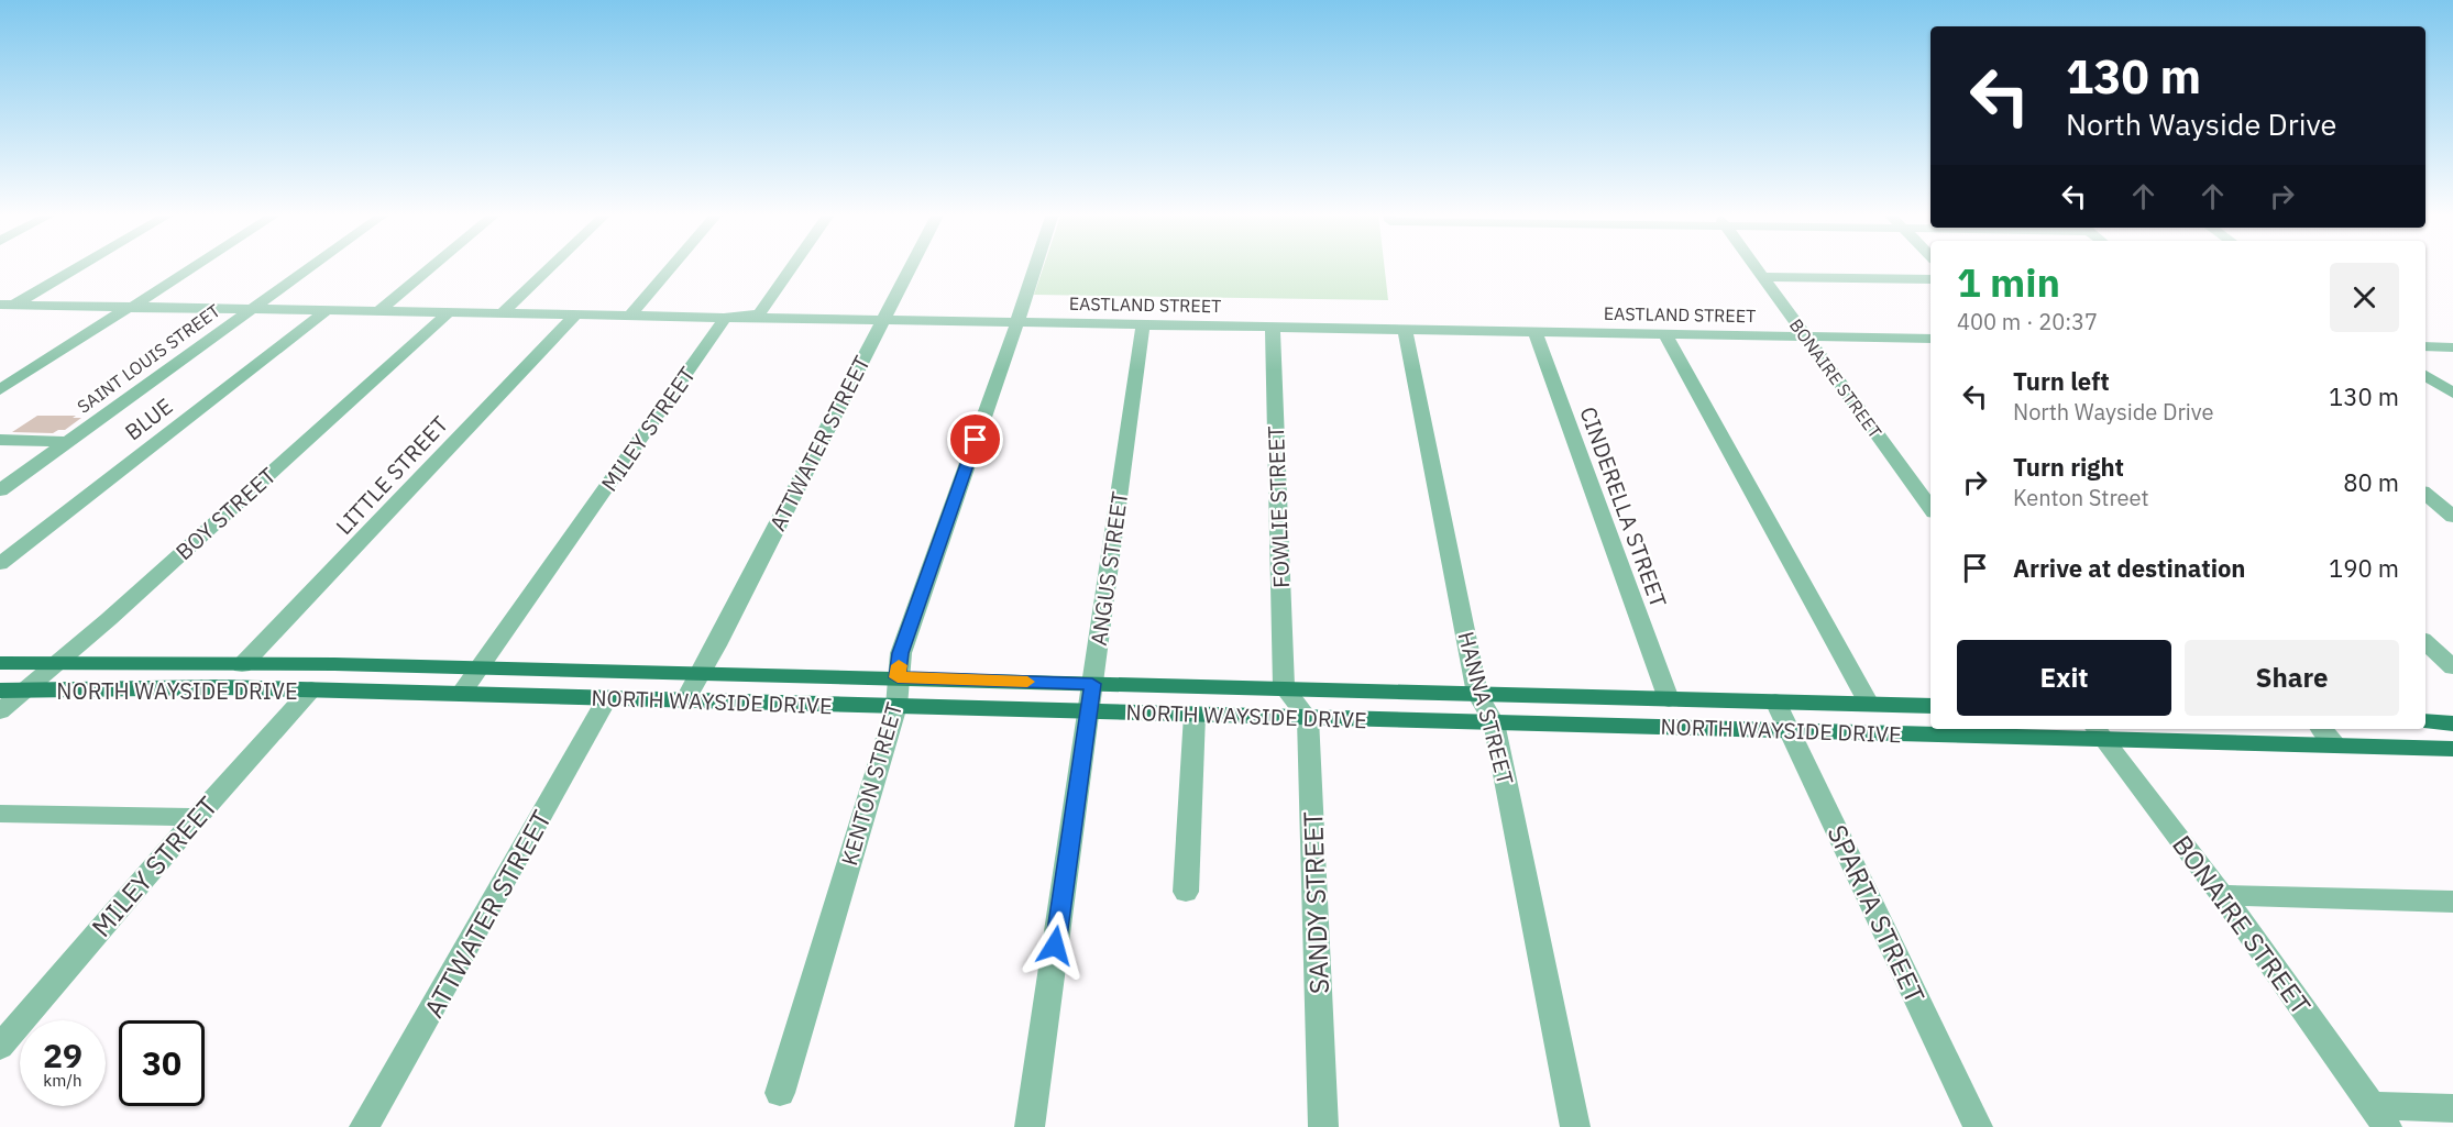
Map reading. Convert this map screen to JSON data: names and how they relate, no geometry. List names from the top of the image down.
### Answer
{
  "streets": {
    "main road": ["NORTH WAYSIDE DRIVE"],
    "street": [
      "EASTLAND STREET",
      "SAINT LOUIS STREET",
      "BONAIRE STREET",
      "BLUE",
      "MILEY STREET",
      "ATTWATER STREET",
      "LITTLE STREET",
      "FOWLIE STREET",
      "CINDERELLA STREET",
      "BOY STREET",
      "ANGUS STREET",
      "HANNA STREET",
      "KENTON STREET",
      "SANDY STREET",
      "SPARTA STREET"
    ]
  },
  "crossings": [
    ["EASTLAND STREET", "SAINT LOUIS STREET"],
    ["EASTLAND STREET", "BONAIRE STREET"],
    ["EASTLAND STREET", "BLUE"],
    ["EASTLAND STREET", "MILEY STREET"],
    ["EASTLAND STREET", "ATTWATER STREET"],
    ["EASTLAND STREET", "LITTLE STREET"],
    ["EASTLAND STREET", "FOWLIE STREET"],
    ["EASTLAND STREET", "CINDERELLA STREET"],
    ["EASTLAND STREET", "BOY STREET"],
    ["EASTLAND STREET", "ANGUS STREET"],
    ["EASTLAND STREET", "HANNA STREET"],
    ["EASTLAND STREET", "KENTON STREET"],
    ["BONAIRE STREET", "NORTH WAYSIDE DRIVE"],
    ["MILEY STREET", "NORTH WAYSIDE DRIVE"],
    ["ATTWATER STREET", "NORTH WAYSIDE DRIVE"],
    ["LITTLE STREET", "NORTH WAYSIDE DRIVE"],
    ["FOWLIE STREET", "NORTH WAYSIDE DRIVE"],
    ["CINDERELLA STREET", "NORTH WAYSIDE DRIVE"],
    ["BOY STREET", "NORTH WAYSIDE DRIVE"],
    ["ANGUS STREET", "NORTH WAYSIDE DRIVE"],
    ["NORTH WAYSIDE DRIVE", "HANNA STREET"],
    ["NORTH WAYSIDE DRIVE", "KENTON STREET"],
    ["NORTH WAYSIDE DRIVE", "SANDY STREET"],
    ["NORTH WAYSIDE DRIVE", "SPARTA STREET"]
  ],
  "page": {
    "turn": ["130 m", "North Wayside Drive"],
    "heading": ["1 min", "400 m · 20:37"],
    "list": [
      {
        "name": "Turn left",
        "note": "North Wayside Drive",
        "value": "130 m"
      },
      {
        "name": "Turn right",
        "note": "Kenton Street",
        "value": "80 m"
      },
      {
        "name": "Arrive at destination",
        "value": "190 m"
      }
    ],
    "buttons": ["Exit", "Share"],
    "speed": "29 km/h",
    "limit": "30"
  }
}
